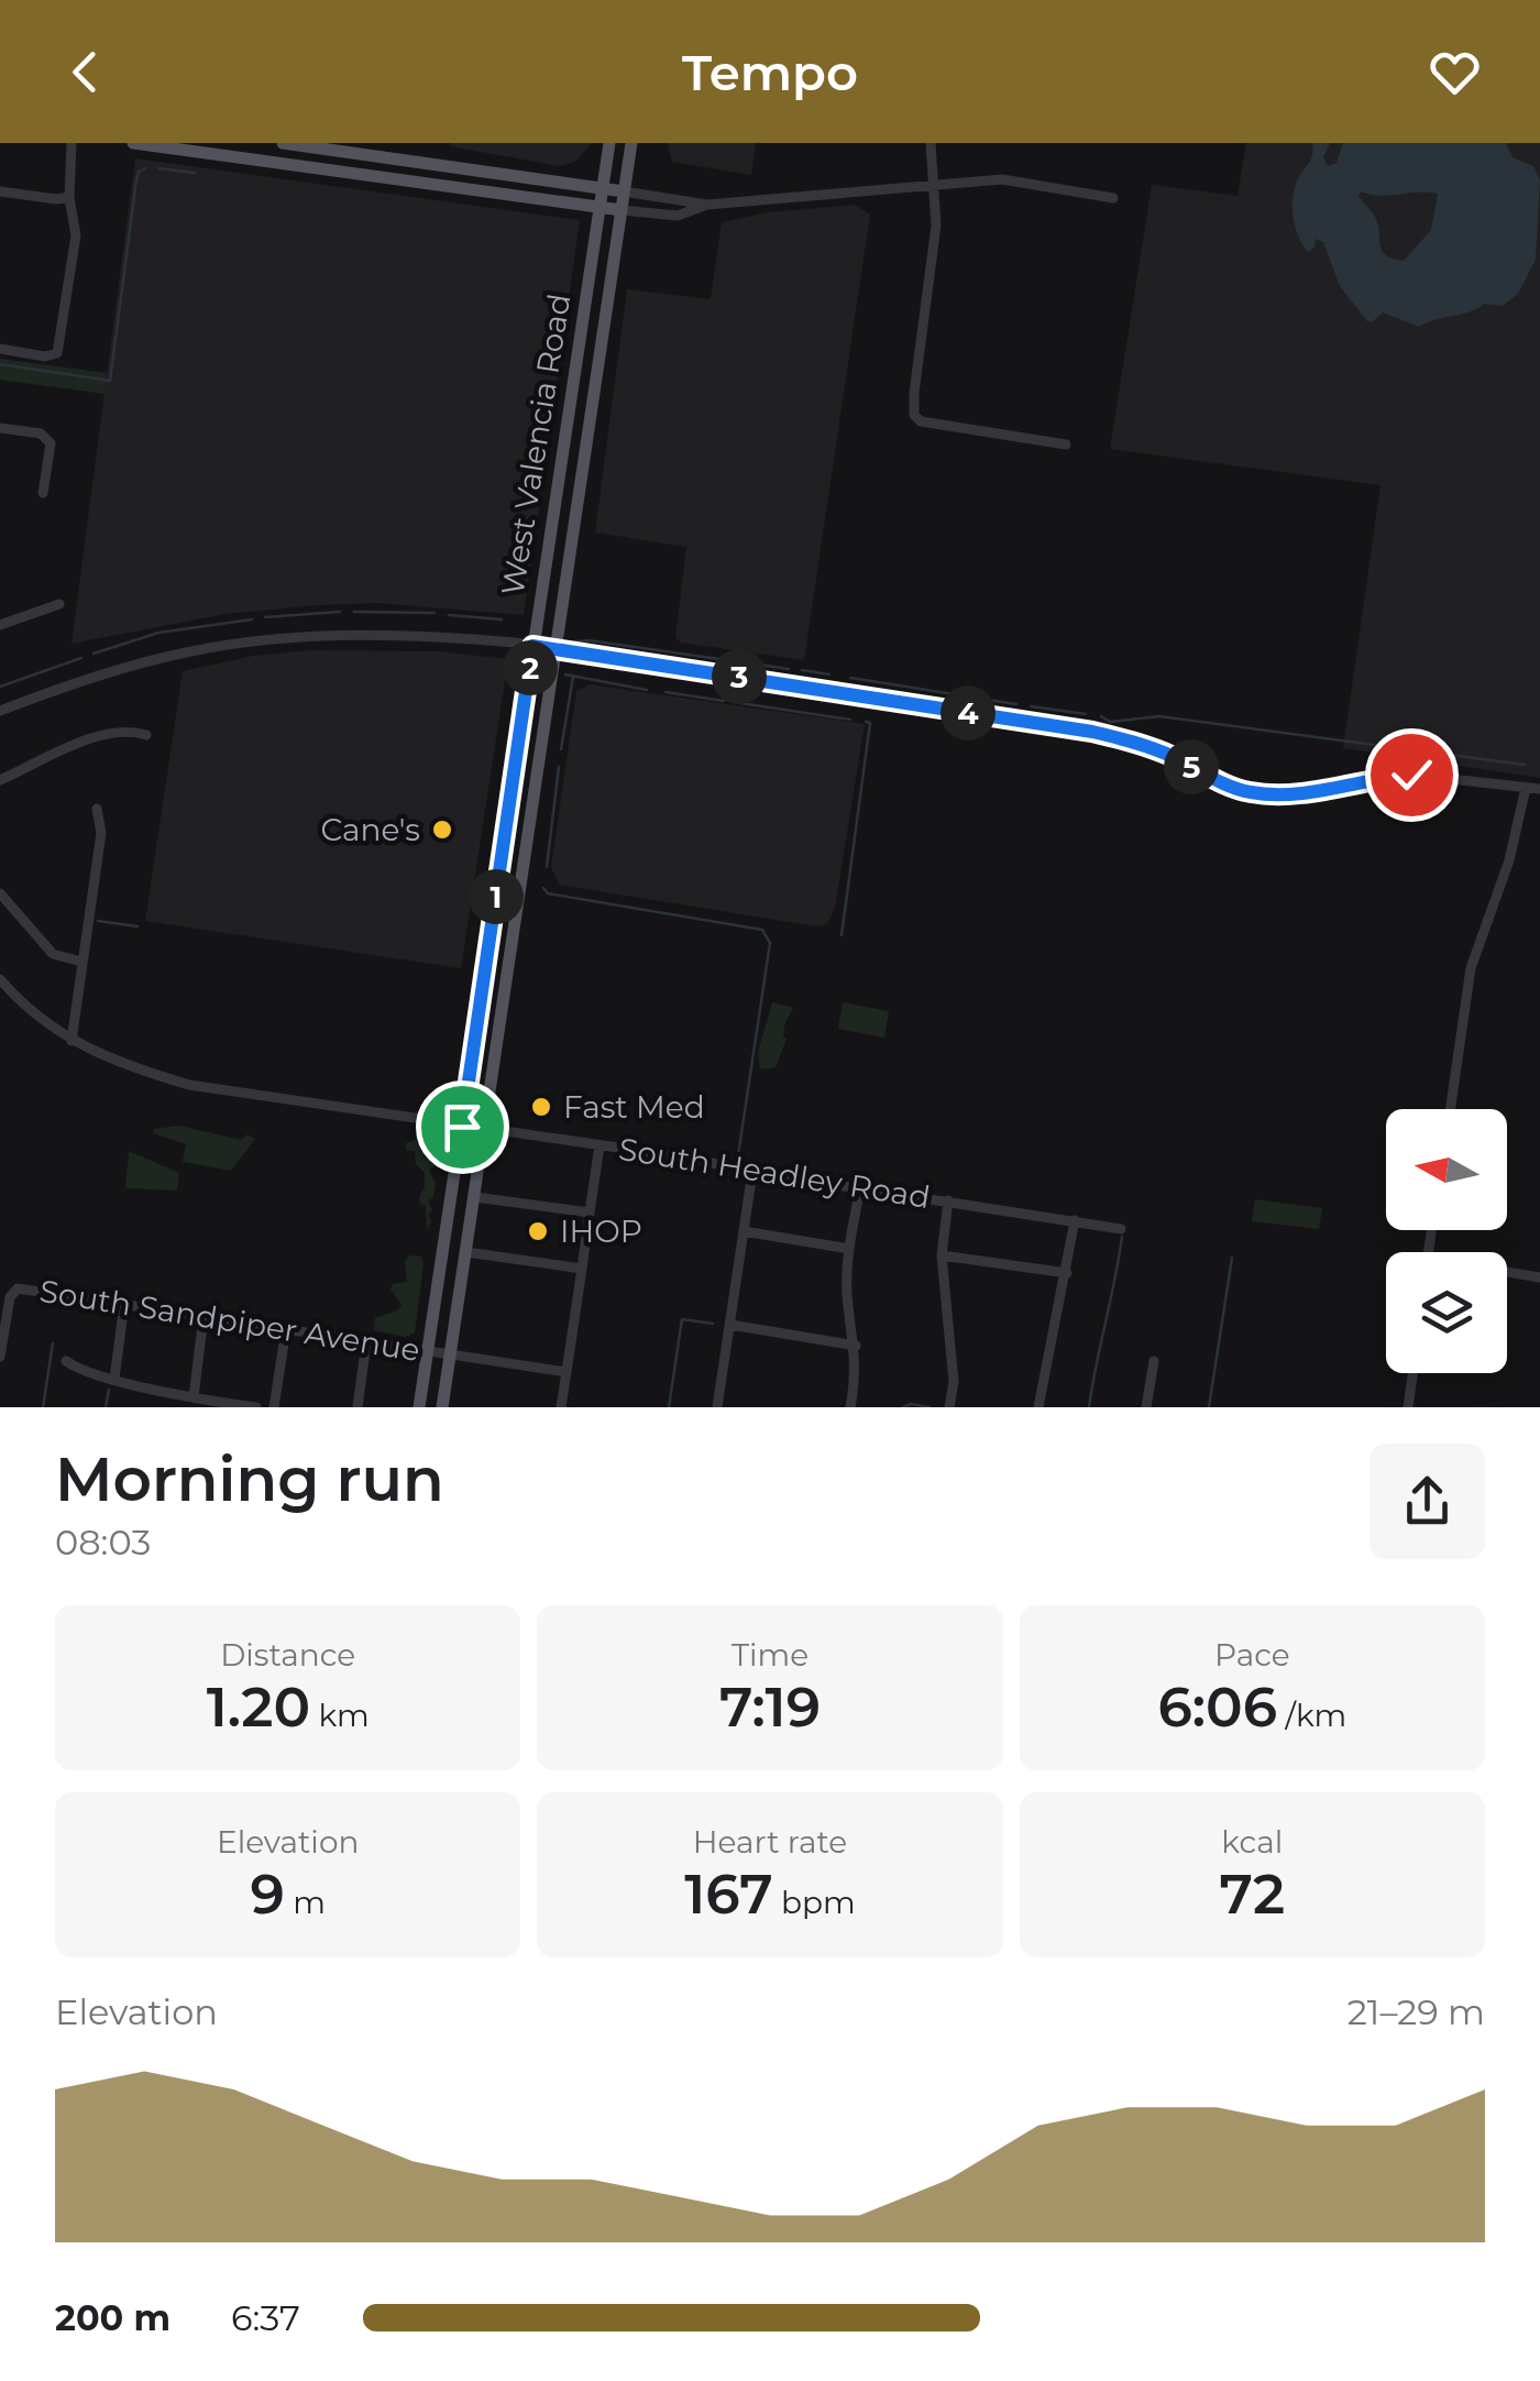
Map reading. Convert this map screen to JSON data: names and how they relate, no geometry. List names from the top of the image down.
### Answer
{
  "streets": {
    "main road": ["West Valencia Road"],
    "street": ["South Headley Road", "South Sandpiper Avenue"]
  },
  "crossings": [
    ["West Valencia Road", "South Headley Road"],
    ["West Valencia Road", "South Sandpiper Avenue"]
  ],
  "places": ["Cane's", "Fast Med", "IHOP"],
  "north": "left",
  "page": {
    "header": "Tempo",
    "pins": [
      "2",
      "3",
      "4",
      "5",
      "1"
    ],
    "heading": ["Morning run", "08:03"],
    "stats": [
      ["Distance", "1.20 km"],
      ["Time", "7:19"],
      ["Pace", "6:06 /km"],
      ["Elevation", "9 m"],
      ["Heart rate", "167 bpm"],
      ["kcal", "72"]
    ],
    "chart": ["Elevation", "21–29 m"],
    "list": [
      {
        "name": "200 m",
        "note": "6:37"
      }
    ]
  }
}
